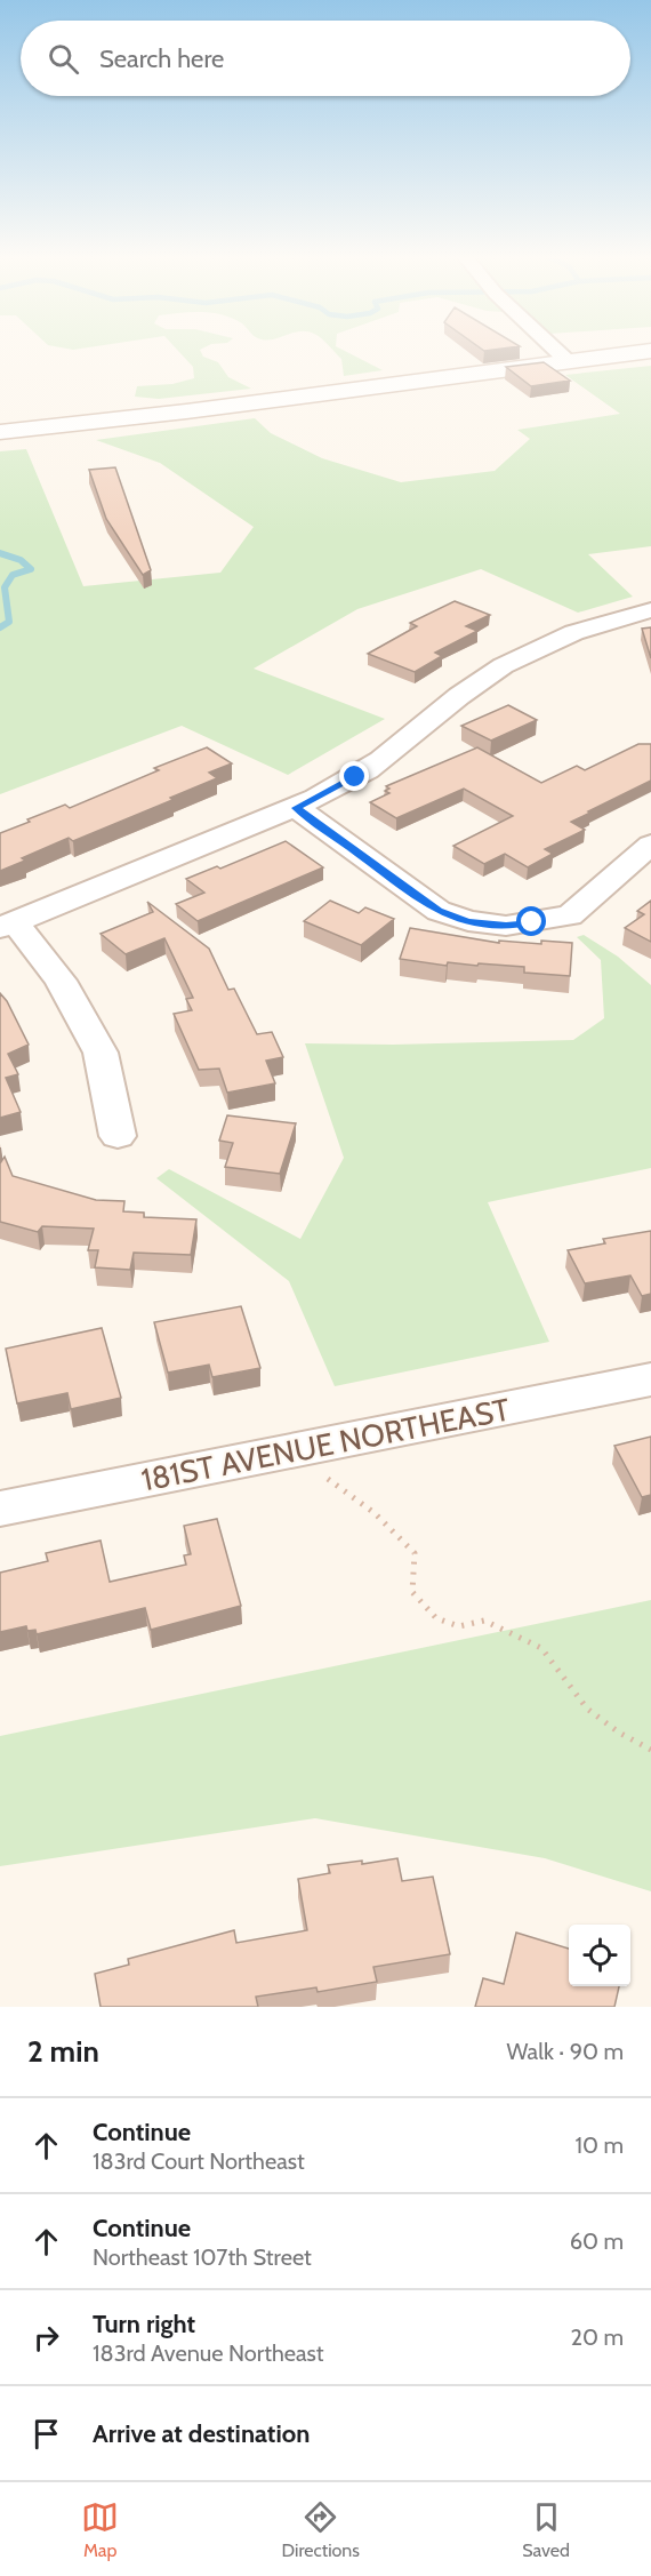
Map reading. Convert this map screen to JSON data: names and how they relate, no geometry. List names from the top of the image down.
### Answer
{
  "streets": {
    "street": ["181ST AVENUE NORTHEAST"]
  },
  "page": {
    "search": "Search here",
    "heading": ["2 min", "Walk · 90 m"],
    "list": [
      ["Continue", "183rd Court Northeast", "10 m"],
      ["Continue", "Northeast 107th Street", "60 m"],
      ["Turn right", "183rd Avenue Northeast", "20 m"],
      "Arrive at destination"
    ],
    "nav": ["Map", "Directions", "Saved"]
  }
}
